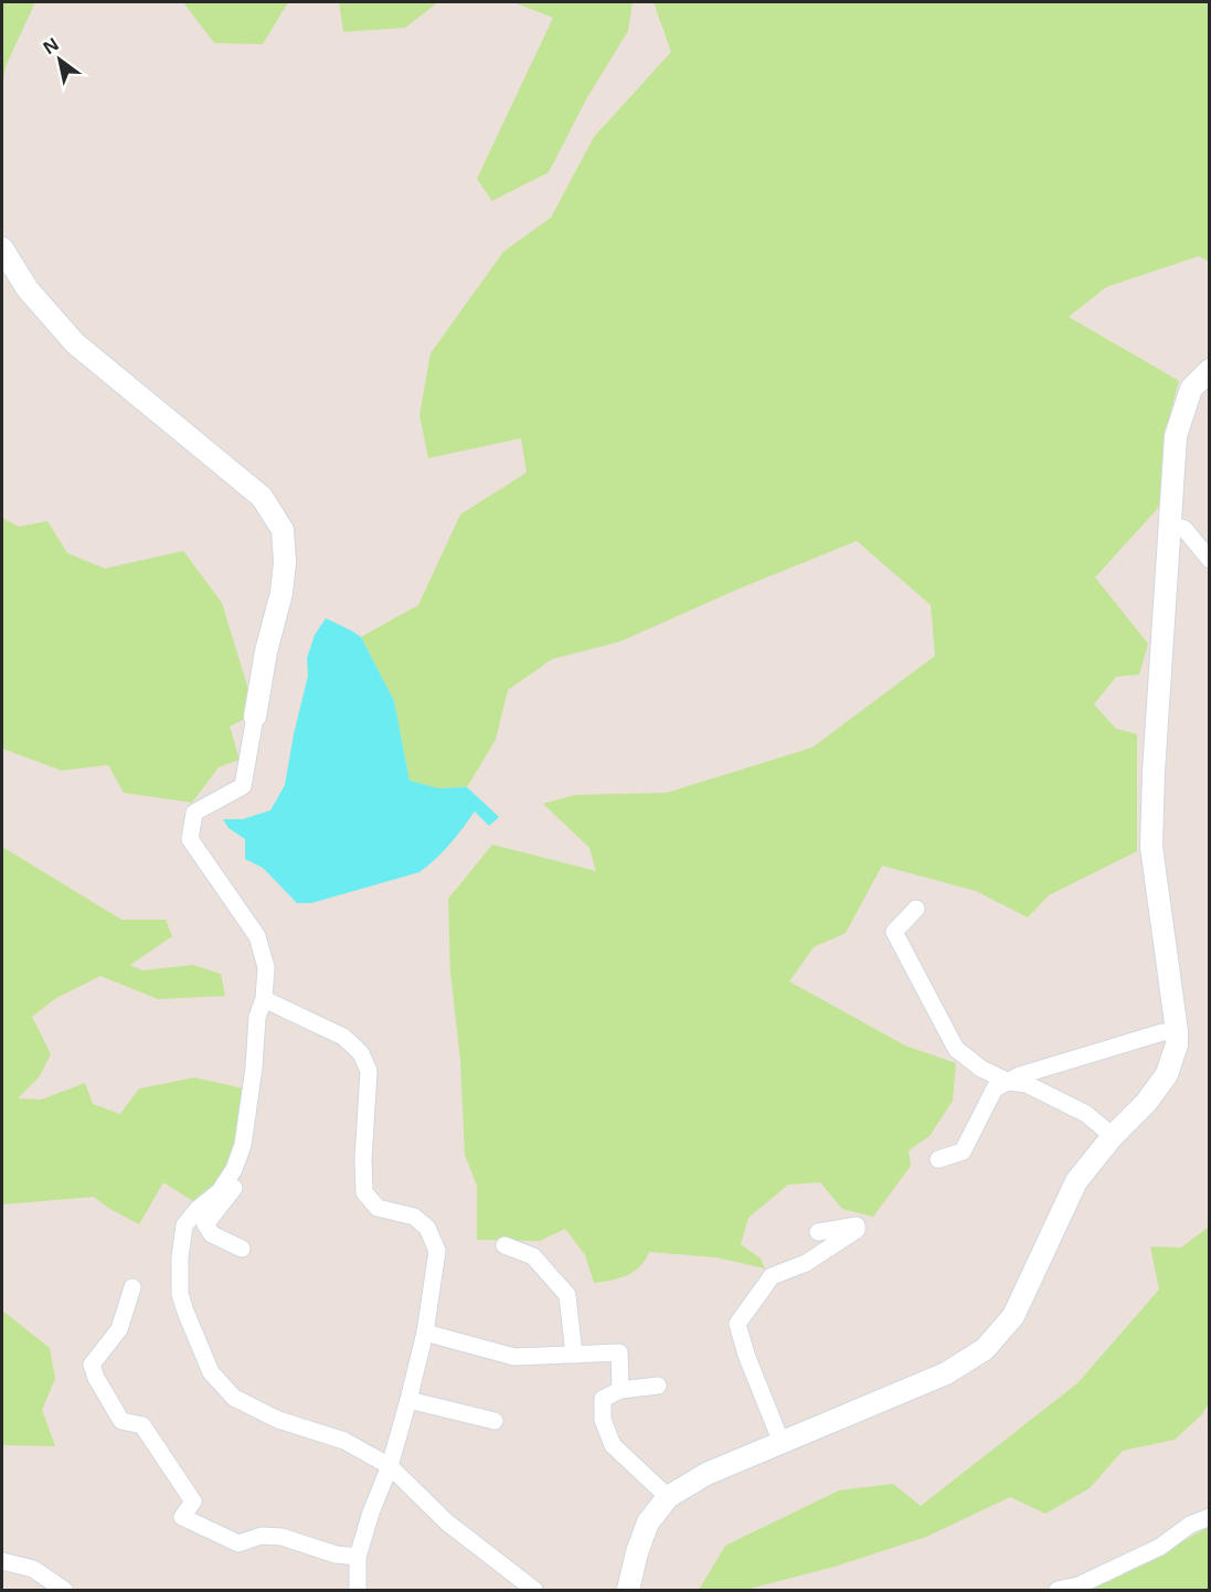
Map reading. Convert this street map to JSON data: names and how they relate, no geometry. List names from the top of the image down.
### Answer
{
  "north": "top left"
}
